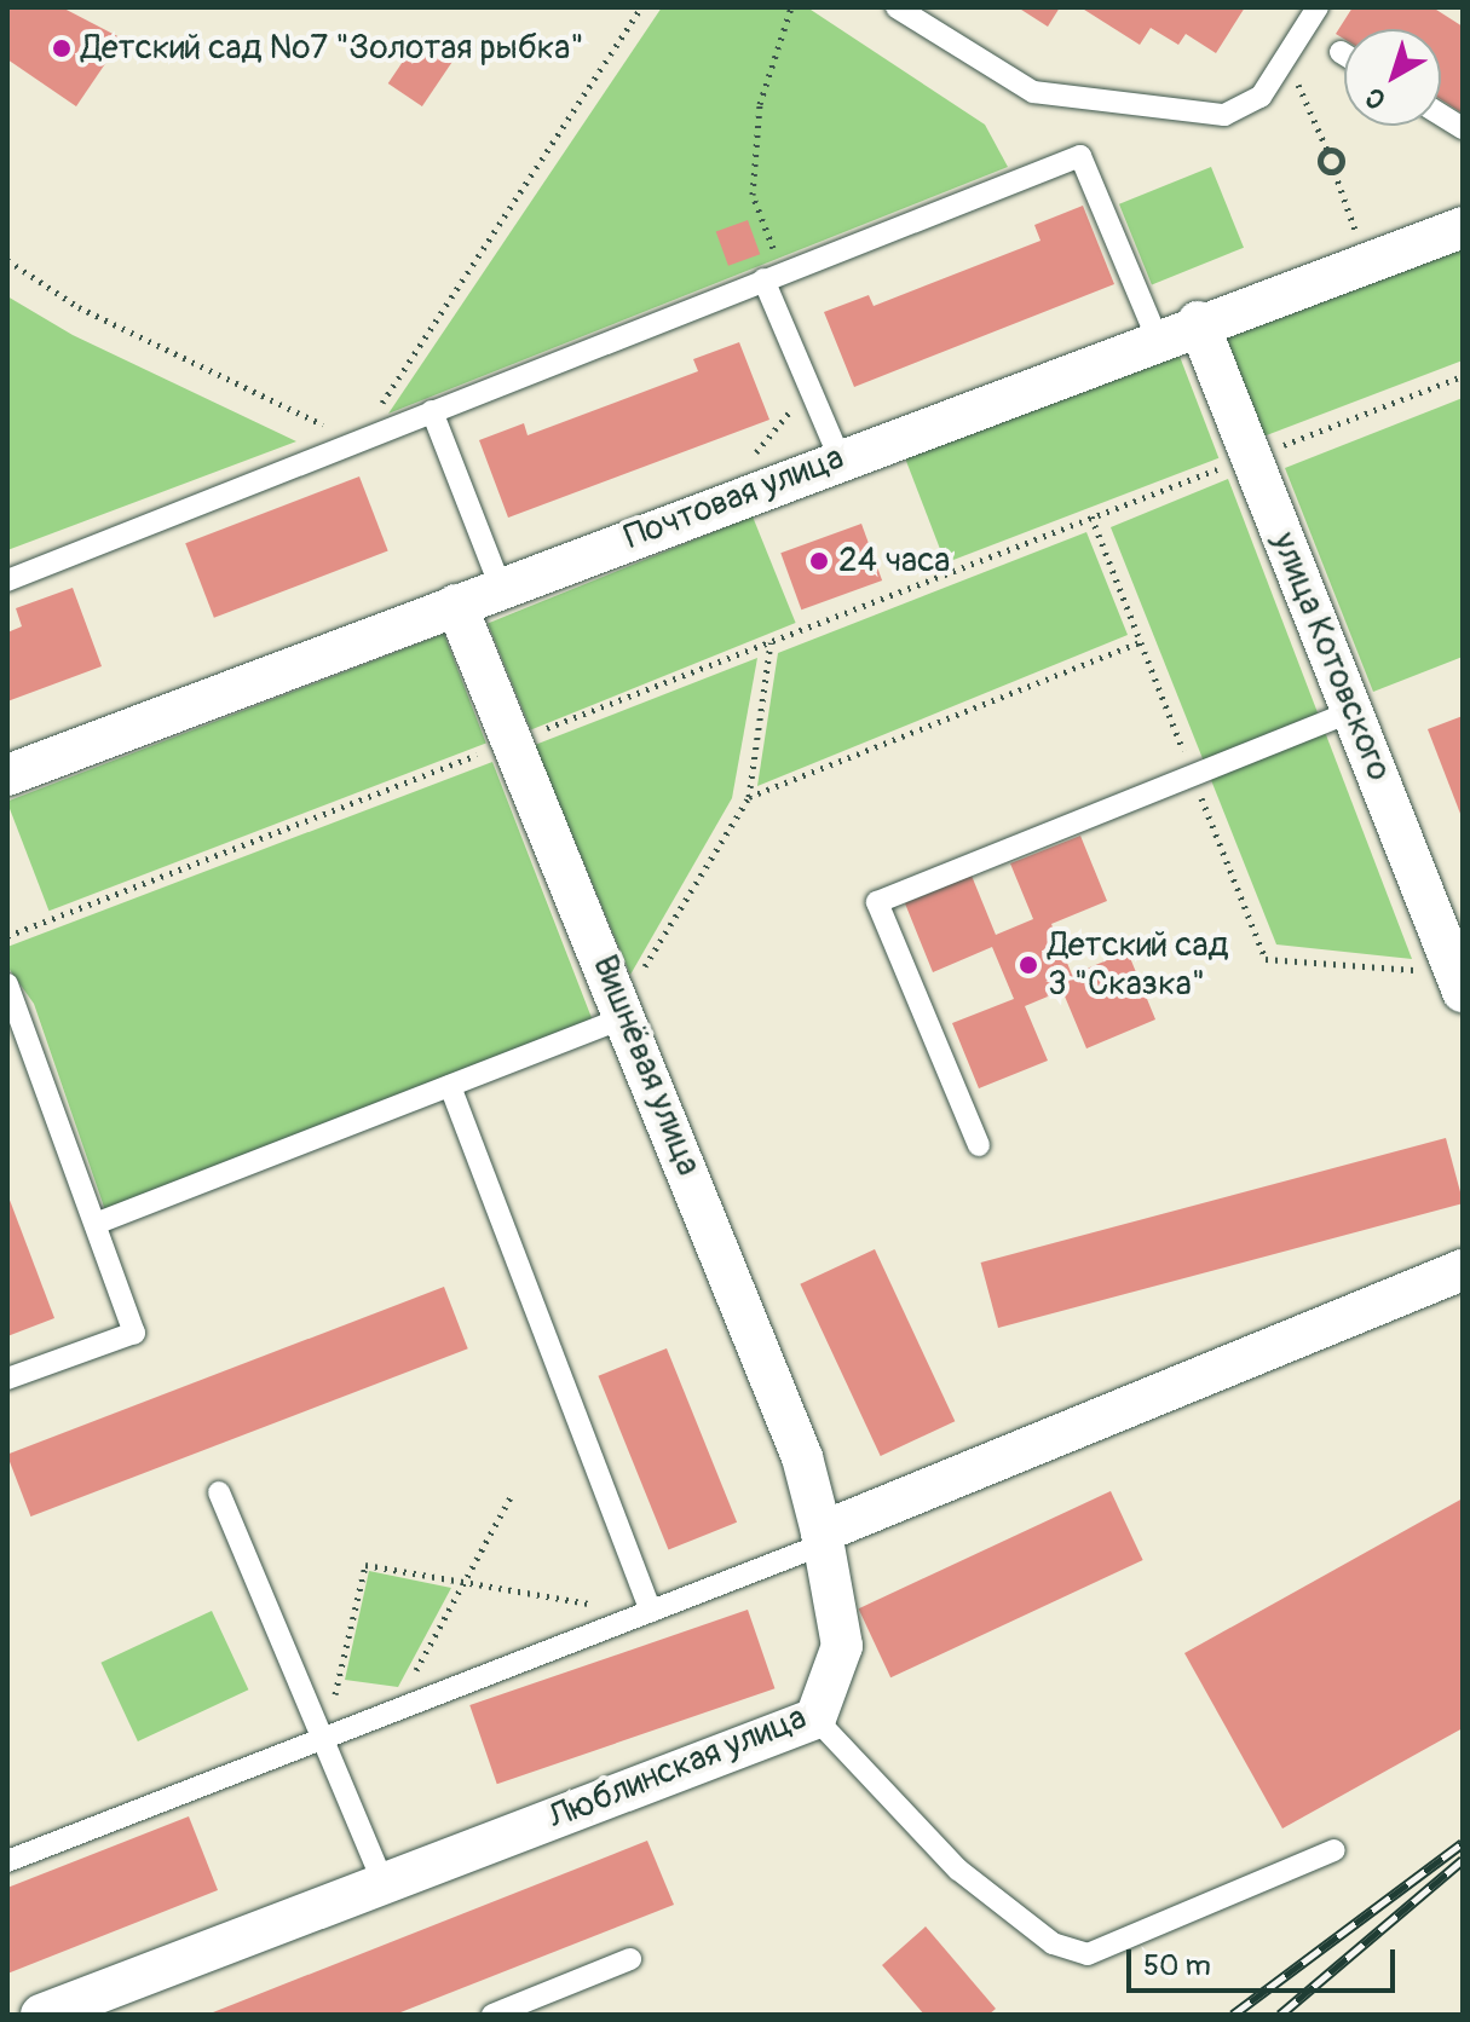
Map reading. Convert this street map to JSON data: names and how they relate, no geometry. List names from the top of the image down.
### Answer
{
  "streets": {
    "street": [
      "Почтовая улица",
      "улица Котовского",
      "Вишнёвая улица",
      "Люблинская улица"
    ]
  },
  "crossings": [
    ["Почтовая улица", "улица Котовского"],
    ["Почтовая улица", "Вишнёвая улица"],
    ["Вишнёвая улица", "Люблинская улица"]
  ],
  "places": ["Детский сад №7 \"Золотая рыбка\"", "24 часа", "Детский сад 3 \"Сказка\""],
  "scale_bar": "50 m",
  "north": "bottom left"
}
